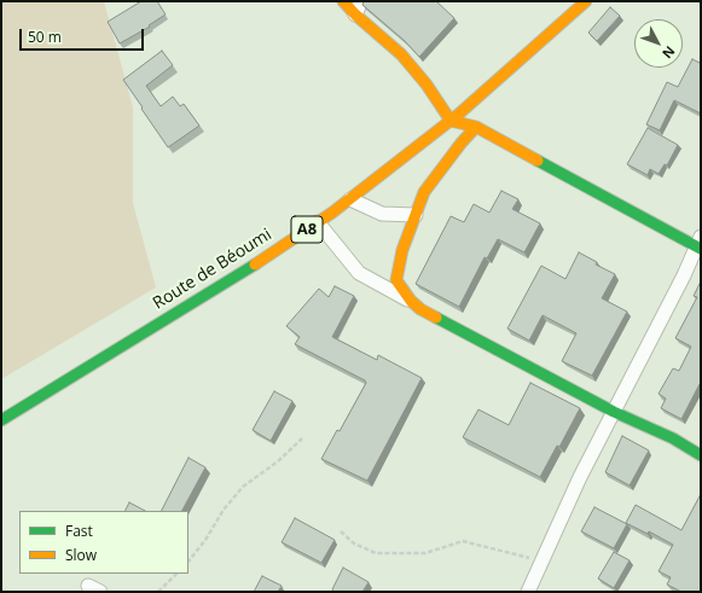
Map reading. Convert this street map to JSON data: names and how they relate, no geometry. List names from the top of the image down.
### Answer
{
  "streets": {
    "street": ["A8", "Route de Béoumi"]
  },
  "legend": ["Fast", "Slow"],
  "scale_bar": "50 m",
  "north": "bottom right"
}
